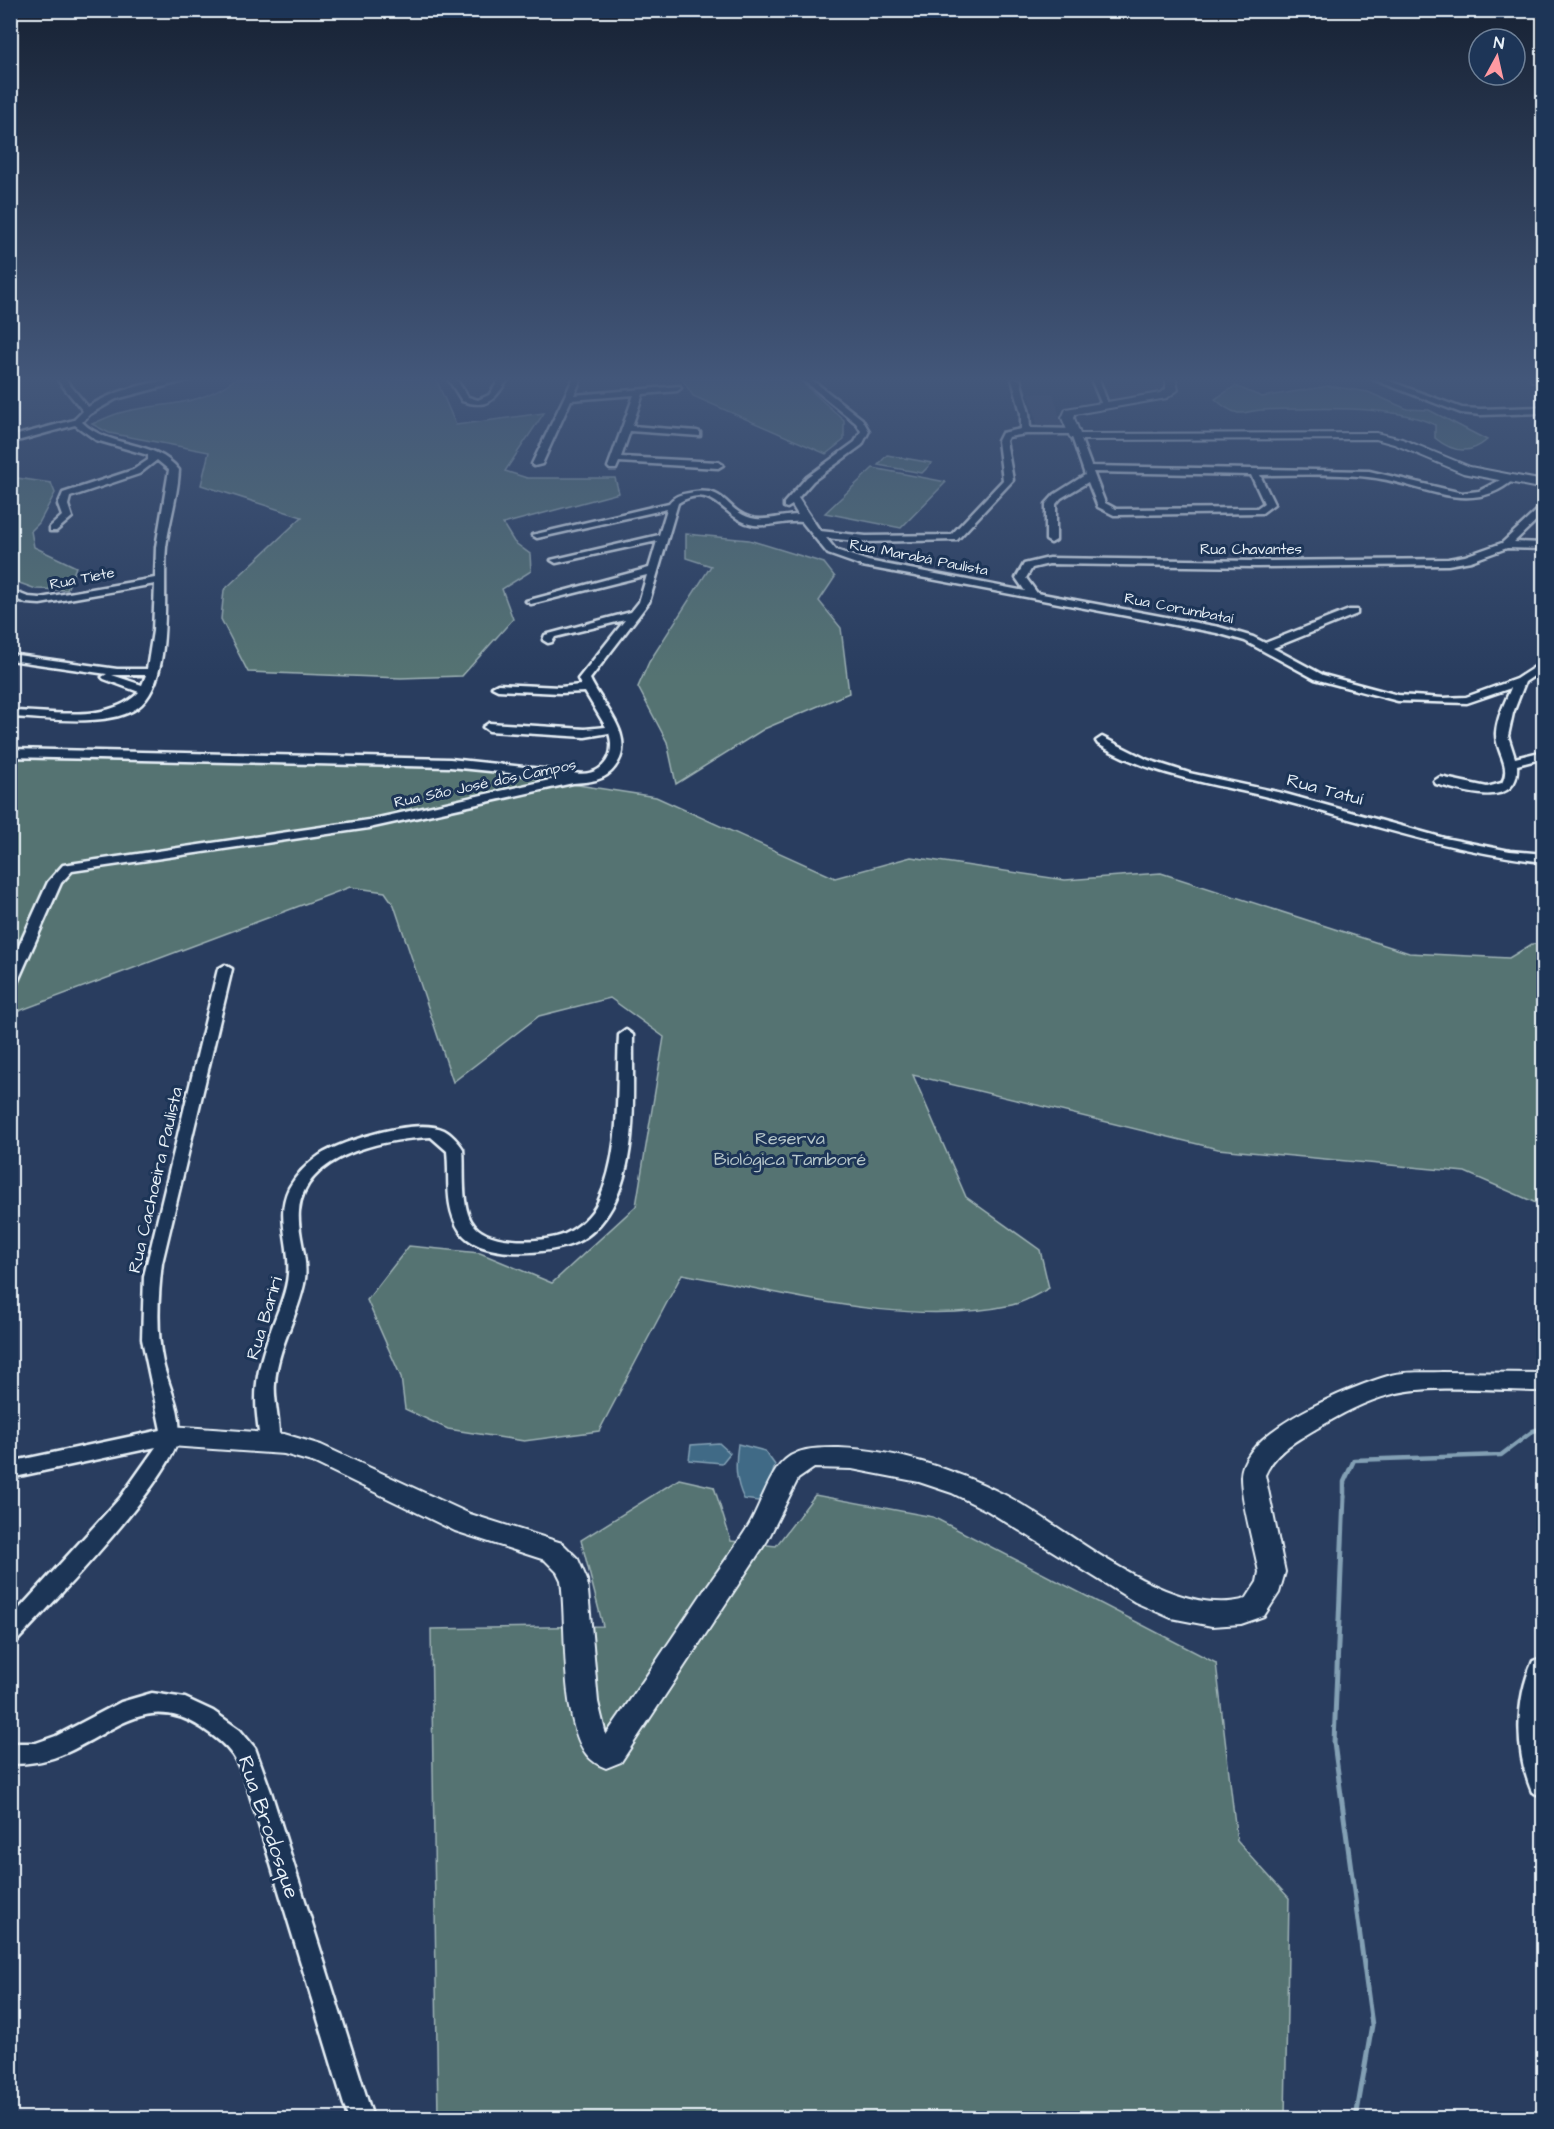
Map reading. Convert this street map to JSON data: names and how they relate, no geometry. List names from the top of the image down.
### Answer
{
  "streets": {
    "street": [
      "Rua Chavantes",
      "Rua Marabá Paulista",
      "Rua Tiete",
      "Rua Corumbataí",
      "Rua São José dos Campos",
      "Rua Tatuí",
      "Rua Cachoeira Paulista",
      "Rua Bariri",
      "Rua Brodosque"
    ]
  },
  "crossings": [
    ["Rua Chavantes", "Rua Marabá Paulista"],
    ["Rua Chavantes", "Rua Corumbataí"],
    ["Rua Marabá Paulista", "Rua Corumbataí"]
  ],
  "parks": ["Reserva Biológica Tamboré"],
  "north": "top"
}
